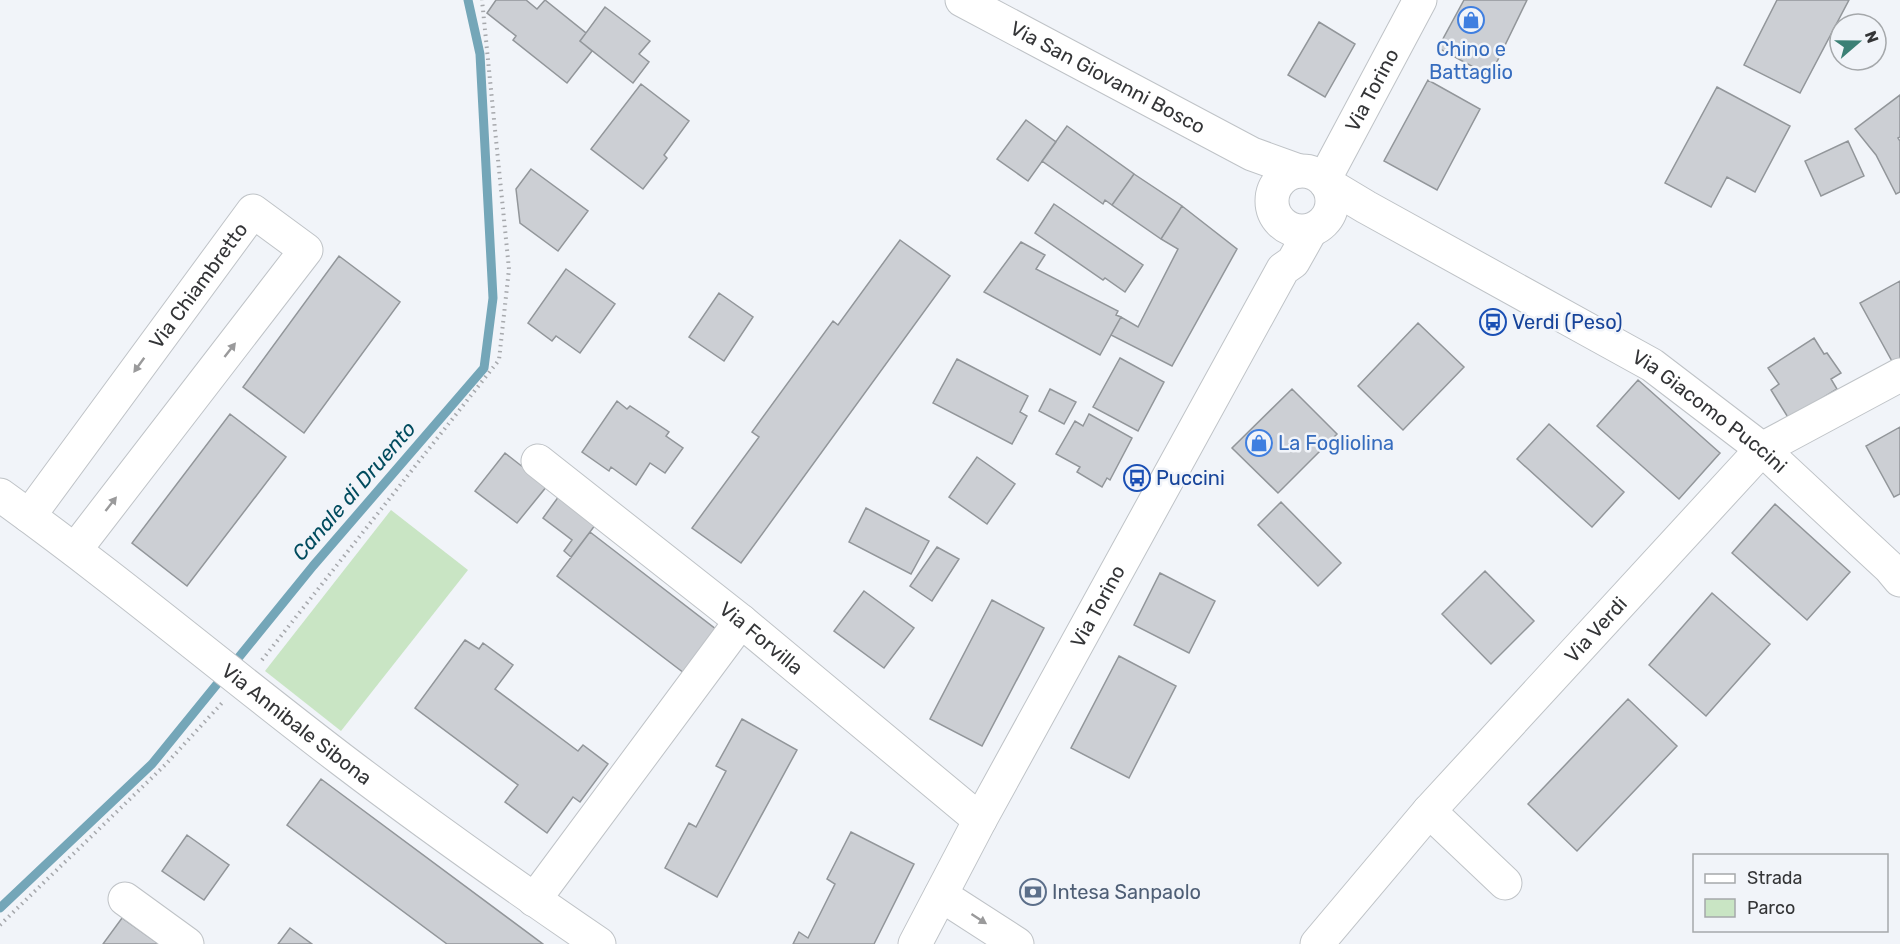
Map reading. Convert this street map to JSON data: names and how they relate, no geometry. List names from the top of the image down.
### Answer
{
  "streets": {
    "street": [
      "Via San Giovanni Bosco",
      "Via Torino",
      "Via Chiambretto",
      "Via Giacomo Puccini",
      "Via Verdi",
      "Via Forvilla",
      "Via Annibale Sibona"
    ]
  },
  "crossings": [
    ["Via San Giovanni Bosco", "Via Torino"],
    ["Via San Giovanni Bosco", "Via Giacomo Puccini"],
    ["Via Torino", "Via Giacomo Puccini"],
    ["Via Torino", "Via Forvilla"],
    ["Via Chiambretto", "Via Annibale Sibona"],
    ["Via Giacomo Puccini", "Via Verdi"]
  ],
  "water": ["Canale di Druento"],
  "places": {
    "shop": ["Chino e Battaglio", "La Fogliolina"],
    "bus stop": ["Verdi (Peso)", "Puccini"],
    "bank": ["Intesa Sanpaolo"]
  },
  "legend": ["Strada", "Parco"],
  "north": "right"
}
